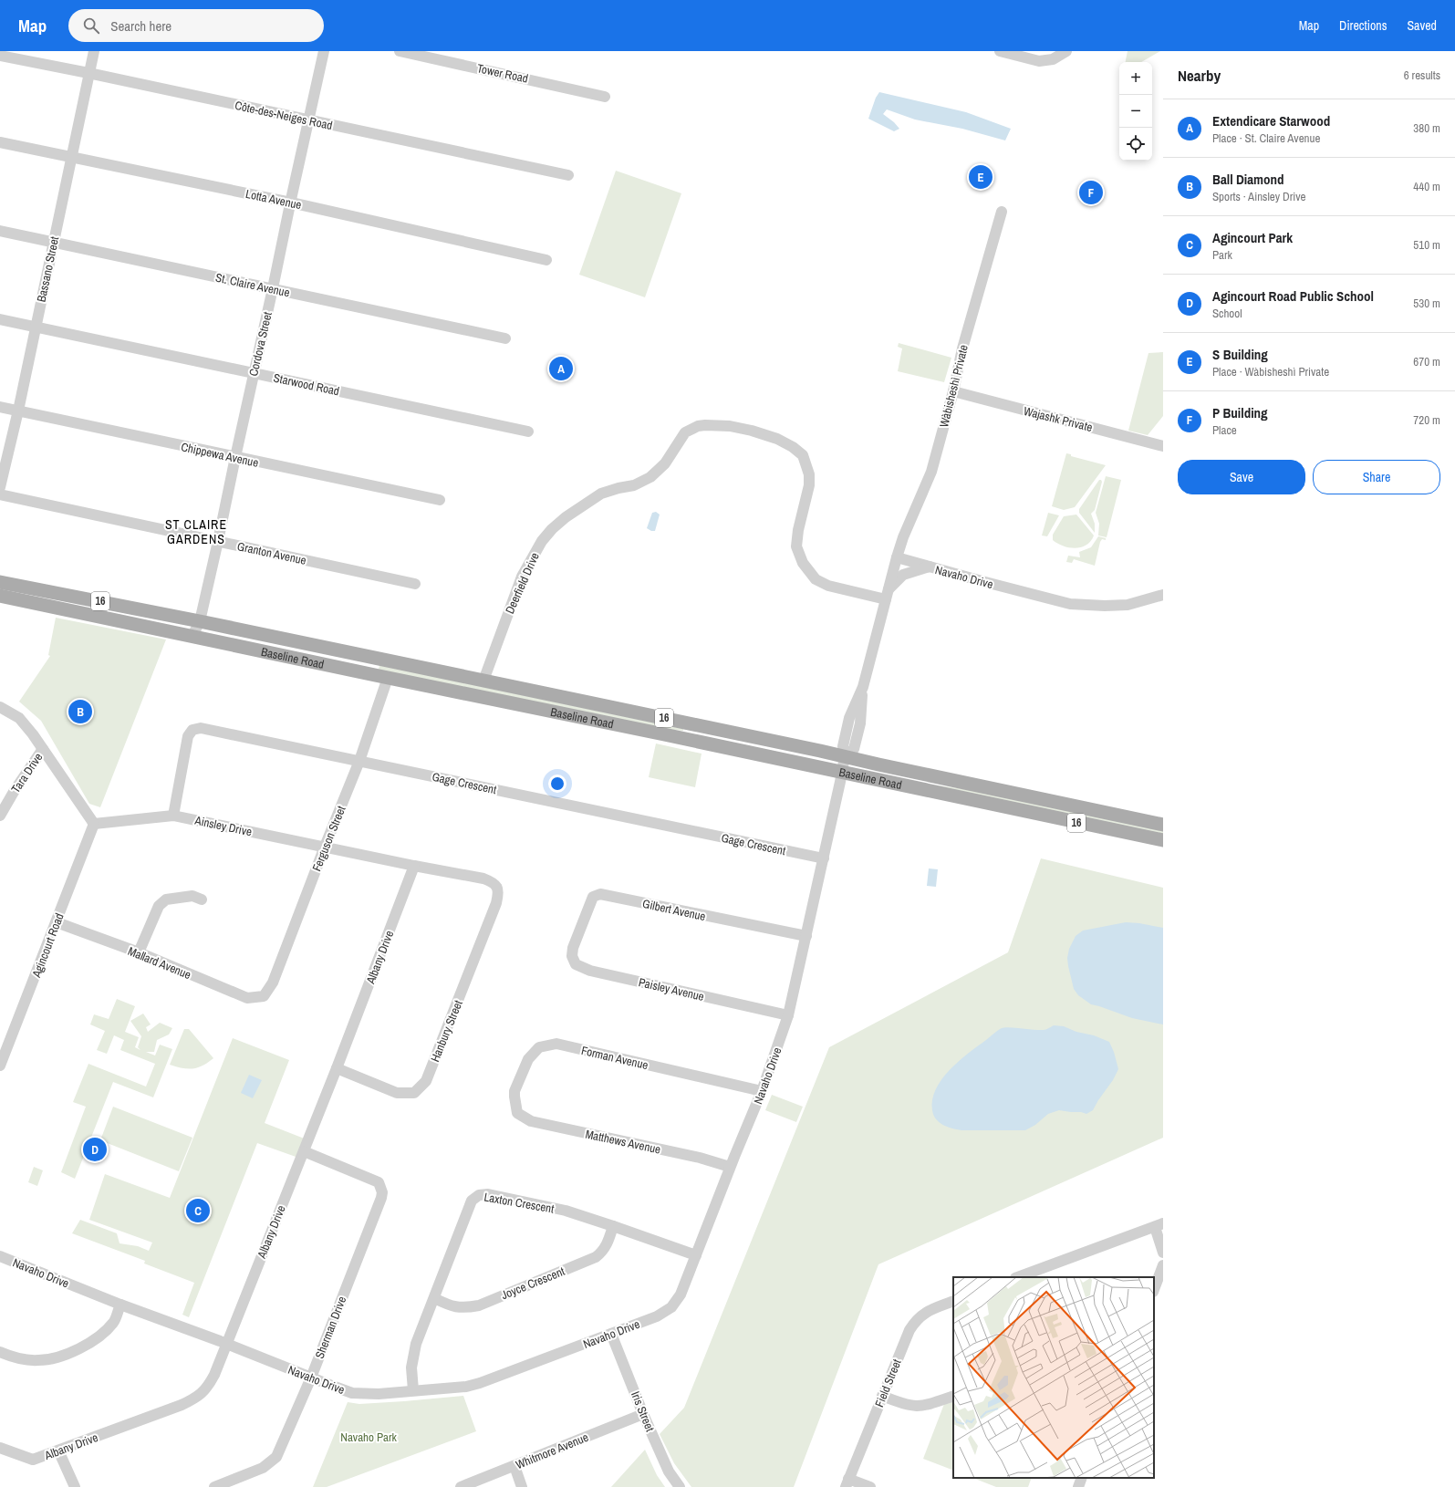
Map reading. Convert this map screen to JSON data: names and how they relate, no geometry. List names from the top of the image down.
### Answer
{
  "streets": {
    "main road": ["16", "Baseline Road"],
    "street": [
      "Tower Road",
      "Côte-des-Neiges Road",
      "Lotta Avenue",
      "Bassano Street",
      "St. Claire Avenue",
      "Cordova Street",
      "Starwood Road",
      "Wàbisheshì Private",
      "Wajashk Private",
      "Chippewa Avenue",
      "Granton Avenue",
      "Navaho Drive",
      "Deerfield Drive",
      "Tara Drive",
      "Gage Crescent",
      "Ainsley Drive",
      "Ferguson Street",
      "Gilbert Avenue",
      "Agincourt Road",
      "Albany Drive",
      "Mallard Avenue",
      "Paisley Avenue",
      "Hanbury Street",
      "Forman Avenue",
      "Matthews Avenue",
      "Laxton Crescent",
      "Joyce Crescent",
      "Sherman Drive",
      "Field Street",
      "Iris Street",
      "Whitmore Avenue"
    ]
  },
  "crossings": [
    ["Côte-des-Neiges Road", "Bassano Street"],
    ["Côte-des-Neiges Road", "Cordova Street"],
    ["Lotta Avenue", "Bassano Street"],
    ["Lotta Avenue", "Cordova Street"],
    ["Bassano Street", "St. Claire Avenue"],
    ["Bassano Street", "Starwood Road"],
    ["Bassano Street", "Chippewa Avenue"],
    ["St. Claire Avenue", "Cordova Street"],
    ["Cordova Street", "Starwood Road"],
    ["Cordova Street", "Chippewa Avenue"],
    ["Cordova Street", "Granton Avenue"],
    ["Cordova Street", "Baseline Road"],
    ["Wàbisheshì Private", "Wajashk Private"],
    ["Wàbisheshì Private", "Navaho Drive"],
    ["Navaho Drive", "Deerfield Drive"],
    ["Navaho Drive", "Baseline Road"],
    ["Navaho Drive", "Gage Crescent"],
    ["Navaho Drive", "Gilbert Avenue"],
    ["Navaho Drive", "Albany Drive"],
    ["Navaho Drive", "Paisley Avenue"],
    ["Navaho Drive", "Forman Avenue"],
    ["Navaho Drive", "Matthews Avenue"],
    ["Navaho Drive", "Laxton Crescent"],
    ["Navaho Drive", "Sherman Drive"],
    ["Navaho Drive", "Iris Street"],
    ["Deerfield Drive", "Baseline Road"],
    ["Baseline Road", "Ferguson Street"],
    ["Gage Crescent", "Ainsley Drive"],
    ["Gage Crescent", "Ferguson Street"],
    ["Ainsley Drive", "Ferguson Street"],
    ["Ainsley Drive", "Agincourt Road"],
    ["Ainsley Drive", "Albany Drive"],
    ["Ainsley Drive", "Hanbury Street"],
    ["Ferguson Street", "Mallard Avenue"],
    ["Gilbert Avenue", "Paisley Avenue"],
    ["Agincourt Road", "Mallard Avenue"],
    ["Albany Drive", "Hanbury Street"],
    ["Albany Drive", "Sherman Drive"],
    ["Forman Avenue", "Matthews Avenue"],
    ["Laxton Crescent", "Joyce Crescent"],
    ["Iris Street", "Whitmore Avenue"]
  ],
  "districts": ["ST CLAIRE GARDENS"],
  "parks": ["Navaho Park"],
  "page": {
    "header": "Map",
    "search": "Search here",
    "nav": ["Map", "Directions", "Saved"],
    "heading": ["Nearby", "6 results"],
    "map_buttons": ["+", "−"],
    "list": [
      {
        "mark": "A",
        "name": "Extendicare Starwood",
        "note": "Place · St. Claire Avenue",
        "value": "380 m"
      },
      {
        "mark": "B",
        "name": "Ball Diamond",
        "note": "Sports · Ainsley Drive",
        "value": "440 m"
      },
      {
        "mark": "C",
        "name": "Agincourt Park",
        "note": "Park",
        "value": "510 m"
      },
      {
        "mark": "D",
        "name": "Agincourt Road Public School",
        "note": "School",
        "value": "530 m"
      },
      {
        "mark": "E",
        "name": "S Building",
        "note": "Place · Wàbisheshì Private",
        "value": "670 m"
      },
      {
        "mark": "F",
        "name": "P Building",
        "note": "Place",
        "value": "720 m"
      }
    ],
    "pins": [
      "E",
      "F",
      "A",
      "B",
      "D",
      "C"
    ],
    "buttons": ["Save", "Share"]
  }
}
